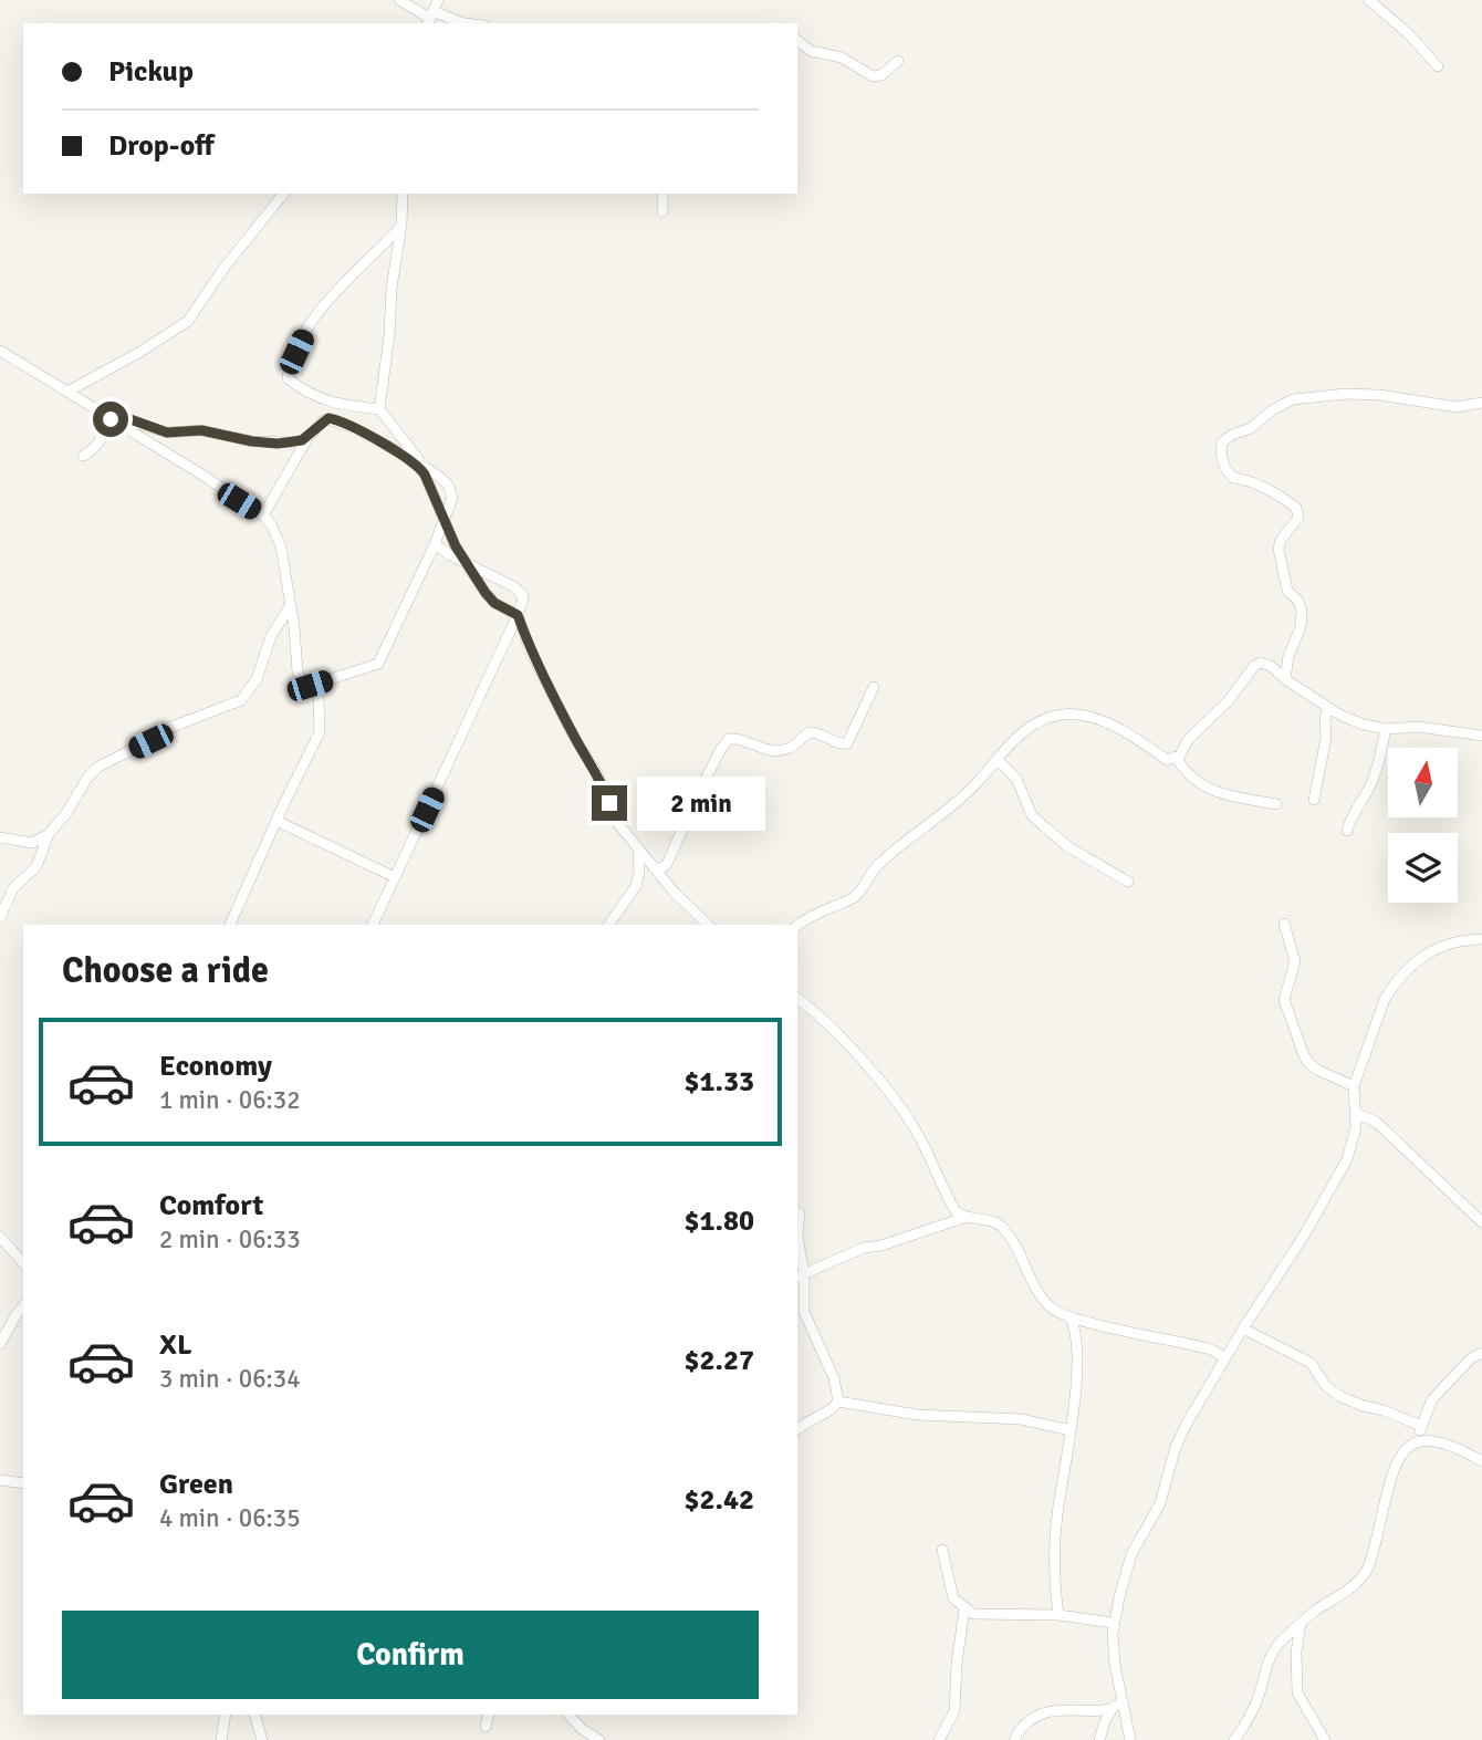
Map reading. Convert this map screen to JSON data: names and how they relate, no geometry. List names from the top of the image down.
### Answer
{
  "north": "top",
  "page": {
    "banner": ["Pickup", "Drop-off"],
    "bubble": "2 min",
    "heading": "Choose a ride",
    "list": [
      {
        "name": "Economy",
        "note": "1 min · 06:32",
        "value": "$1.33"
      },
      {
        "name": "Comfort",
        "note": "2 min · 06:33",
        "value": "$1.80"
      },
      {
        "name": "XL",
        "note": "3 min · 06:34",
        "value": "$2.27"
      },
      {
        "name": "Green",
        "note": "4 min · 06:35",
        "value": "$2.42"
      }
    ],
    "buttons": "Confirm"
  }
}
